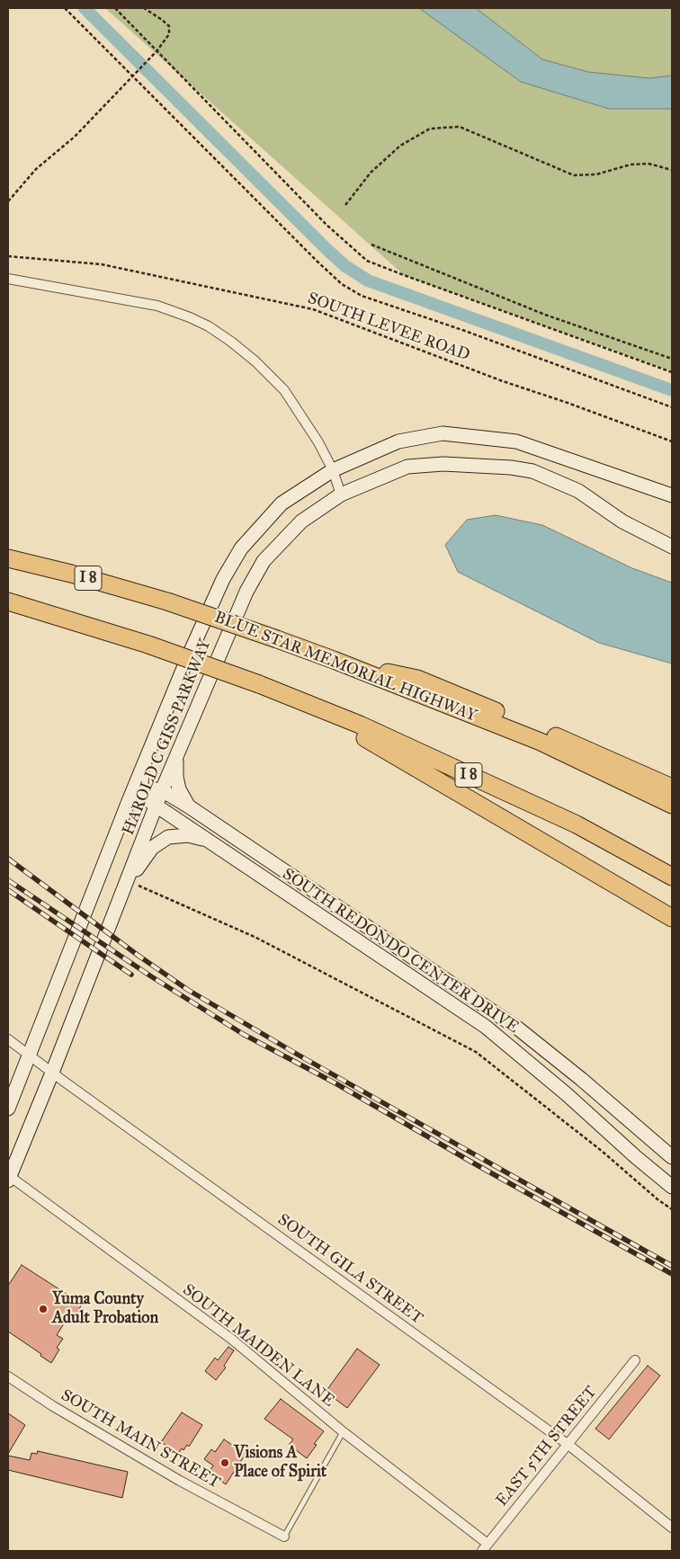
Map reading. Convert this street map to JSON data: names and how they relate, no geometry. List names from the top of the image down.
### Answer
{
  "streets": {
    "highway": ["I 8", "BLUE STAR MEMORIAL HIGHWAY"],
    "main road": ["HAROLD C GISS PARKWAY", "SOUTH REDONDO CENTER DRIVE"],
    "street": [
      "SOUTH GILA STREET",
      "SOUTH MAIDEN LANE",
      "SOUTH MAIN STREET",
      "EAST 5TH STREET"
    ],
    "path": ["SOUTH LEVEE ROAD"]
  },
  "crossings": [
    ["HAROLD C GISS PARKWAY", "SOUTH REDONDO CENTER DRIVE"],
    ["HAROLD C GISS PARKWAY", "SOUTH GILA STREET"],
    ["HAROLD C GISS PARKWAY", "SOUTH MAIDEN LANE"],
    ["SOUTH GILA STREET", "EAST 5TH STREET"],
    ["SOUTH MAIDEN LANE", "EAST 5TH STREET"]
  ],
  "places": ["Yuma County Adult Probation", "Visions A Place of Spirit"]
}
